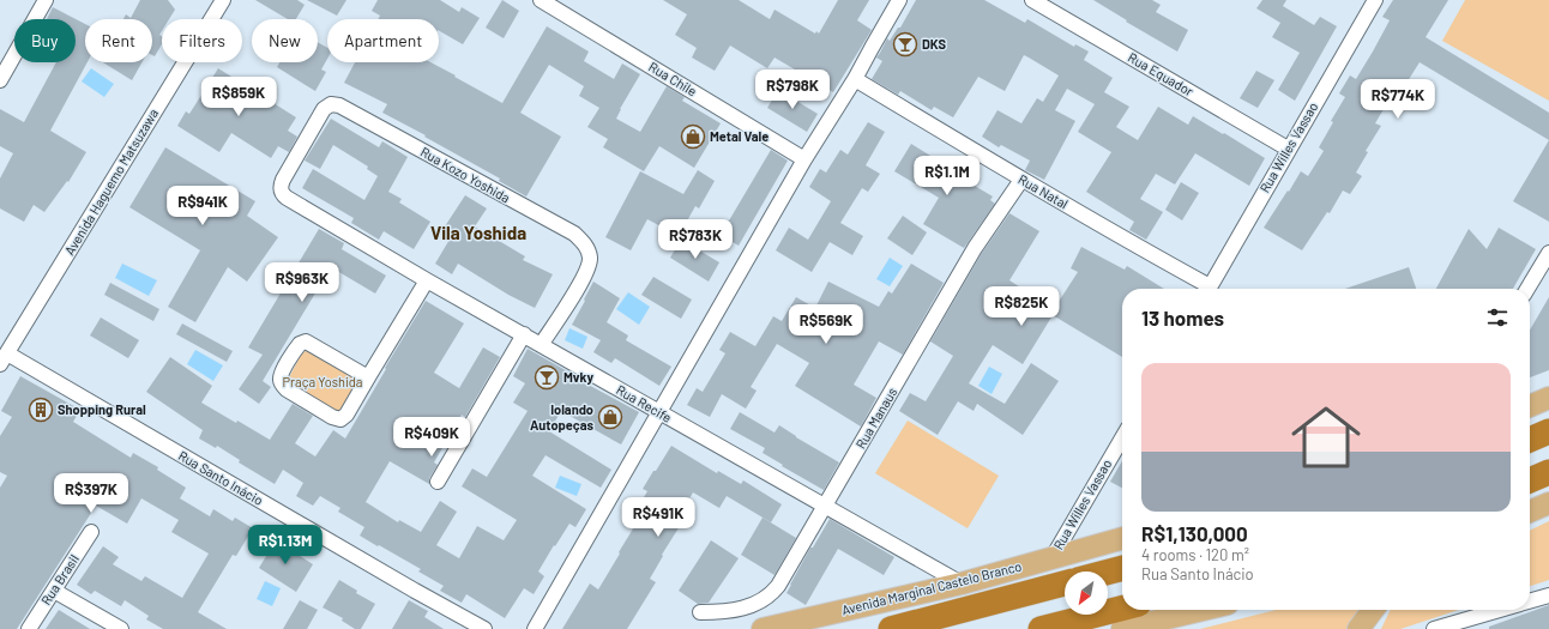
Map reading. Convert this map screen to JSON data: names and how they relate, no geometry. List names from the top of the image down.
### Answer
{
  "streets": {
    "main road": ["Avenida Marginal Castelo Branco"],
    "street": [
      "Rua Equador",
      "Rua Chile",
      "Rua Willes Vassao",
      "Rua Kozo Yoshida",
      "Avenida Haguemo Matsuzawa",
      "Rua Natal",
      "Rua Recife",
      "Rua Manaus",
      "Rua Santo Inácio",
      "Rua Brasil"
    ]
  },
  "crossings": [
    ["Rua Equador", "Rua Willes Vassao"],
    ["Rua Willes Vassao", "Avenida Marginal Castelo Branco"],
    ["Rua Kozo Yoshida", "Rua Recife"],
    ["Avenida Haguemo Matsuzawa", "Rua Santo Inácio"],
    ["Rua Natal", "Rua Manaus"],
    ["Rua Recife", "Rua Manaus"],
    ["Rua Recife", "Avenida Marginal Castelo Branco"]
  ],
  "districts": ["Vila Yoshida"],
  "parks": ["Praça Yoshida"],
  "places": {
    "bar": ["DKS", "Mvky"],
    "shop": ["Metal Vale", "Iolando Autopeças"],
    "building": ["Shopping Rural"]
  },
  "north": "bottom left",
  "page": {
    "chip": [
      "Buy",
      "Rent",
      "Filters",
      "New",
      "Apartment"
    ],
    "price": [
      "R$798K",
      "R$859K",
      "R$774K",
      "R$1.1M",
      "R$941K",
      "R$783K",
      "R$963K",
      "R$825K",
      "R$569K",
      "R$409K",
      "R$397K",
      "R$491K",
      "R$1.13M"
    ],
    "heading": "13 homes",
    "list": [
      {
        "name": "R$1,130,000",
        "note": "4 rooms · 120 m² · Rua Santo Inácio"
      }
    ]
  }
}
